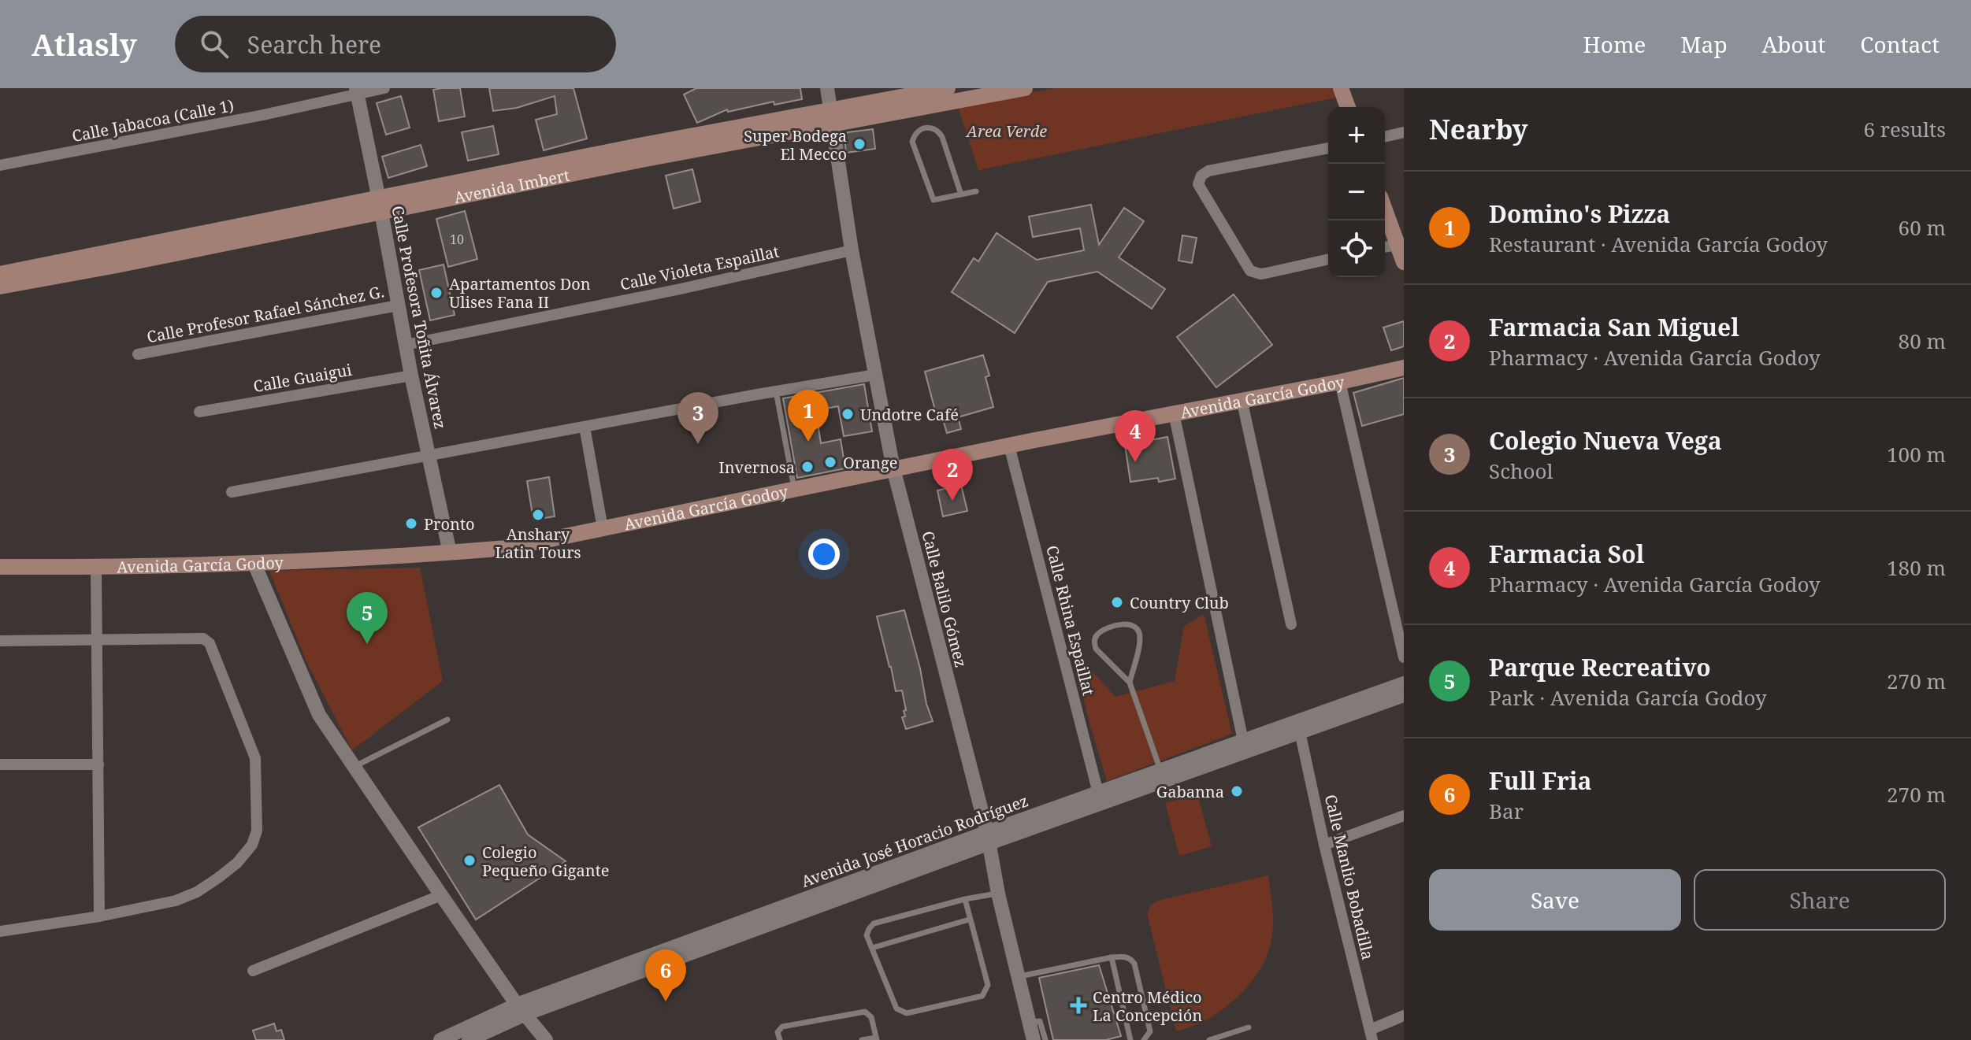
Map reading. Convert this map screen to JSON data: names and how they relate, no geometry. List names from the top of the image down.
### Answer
{
  "streets": {
    "main road": ["Avenida Imbert", "Avenida García Godoy"],
    "street": [
      "Calle Jabacoa (Calle 1)",
      "Calle Violeta Espaillat",
      "Calle Profesor Rafael Sánchez G.",
      "Calle Profesora Toñita Álvarez",
      "Calle Guaigui",
      "Calle Balilo Gómez",
      "Calle Rhina Espaillat",
      "Avenida José Horacio Rodríguez",
      "Calle Manlio Bobadilla"
    ]
  },
  "crossings": [
    ["Calle Jabacoa (Calle 1)", "Calle Profesora Toñita Álvarez"],
    ["Avenida Imbert", "Calle Profesora Toñita Álvarez"],
    ["Avenida Imbert", "Calle Balilo Gómez"],
    ["Calle Violeta Espaillat", "Calle Profesora Toñita Álvarez"],
    ["Calle Violeta Espaillat", "Calle Balilo Gómez"],
    ["Calle Profesor Rafael Sánchez G.", "Calle Profesora Toñita Álvarez"],
    ["Calle Profesora Toñita Álvarez", "Calle Guaigui"],
    ["Calle Profesora Toñita Álvarez", "Avenida García Godoy"],
    ["Avenida García Godoy", "Calle Balilo Gómez"],
    ["Avenida García Godoy", "Calle Rhina Espaillat"],
    ["Calle Balilo Gómez", "Avenida José Horacio Rodríguez"],
    ["Calle Rhina Espaillat", "Avenida José Horacio Rodríguez"],
    ["Avenida José Horacio Rodríguez", "Calle Manlio Bobadilla"]
  ],
  "parks": ["Area Verde"],
  "places": {
    "other": [
      "Super Bodega El Mecco",
      "Apartamentos Don Ulises Fana II",
      "Undotre Café",
      "Orange",
      "Invernosa",
      "Anshary Latin Tours",
      "Pronto",
      "Country Club",
      "Gabanna",
      "Colegio Pequeño Gigante"
    ],
    "health": ["Centro Médico La Concepción"]
  },
  "house_numbers": ["10"],
  "page": {
    "header": "Atlasly",
    "search": "Search here",
    "nav": [
      "Home",
      "Map",
      "About",
      "Contact"
    ],
    "heading": ["Nearby", "6 results"],
    "map_buttons": ["+", "−"],
    "list": [
      {
        "mark": "1",
        "name": "Domino's Pizza",
        "note": "Restaurant · Avenida García Godoy",
        "value": "60 m"
      },
      {
        "mark": "2",
        "name": "Farmacia San Miguel",
        "note": "Pharmacy · Avenida García Godoy",
        "value": "80 m"
      },
      {
        "mark": "3",
        "name": "Colegio Nueva Vega",
        "note": "School",
        "value": "100 m"
      },
      {
        "mark": "4",
        "name": "Farmacia Sol",
        "note": "Pharmacy · Avenida García Godoy",
        "value": "180 m"
      },
      {
        "mark": "5",
        "name": "Parque Recreativo",
        "note": "Park · Avenida García Godoy",
        "value": "270 m"
      },
      {
        "mark": "6",
        "name": "Full Fria",
        "note": "Bar",
        "value": "270 m"
      }
    ],
    "pins": [
      "1",
      "3",
      "4",
      "2",
      "5",
      "6"
    ],
    "buttons": ["Save", "Share"]
  }
}
